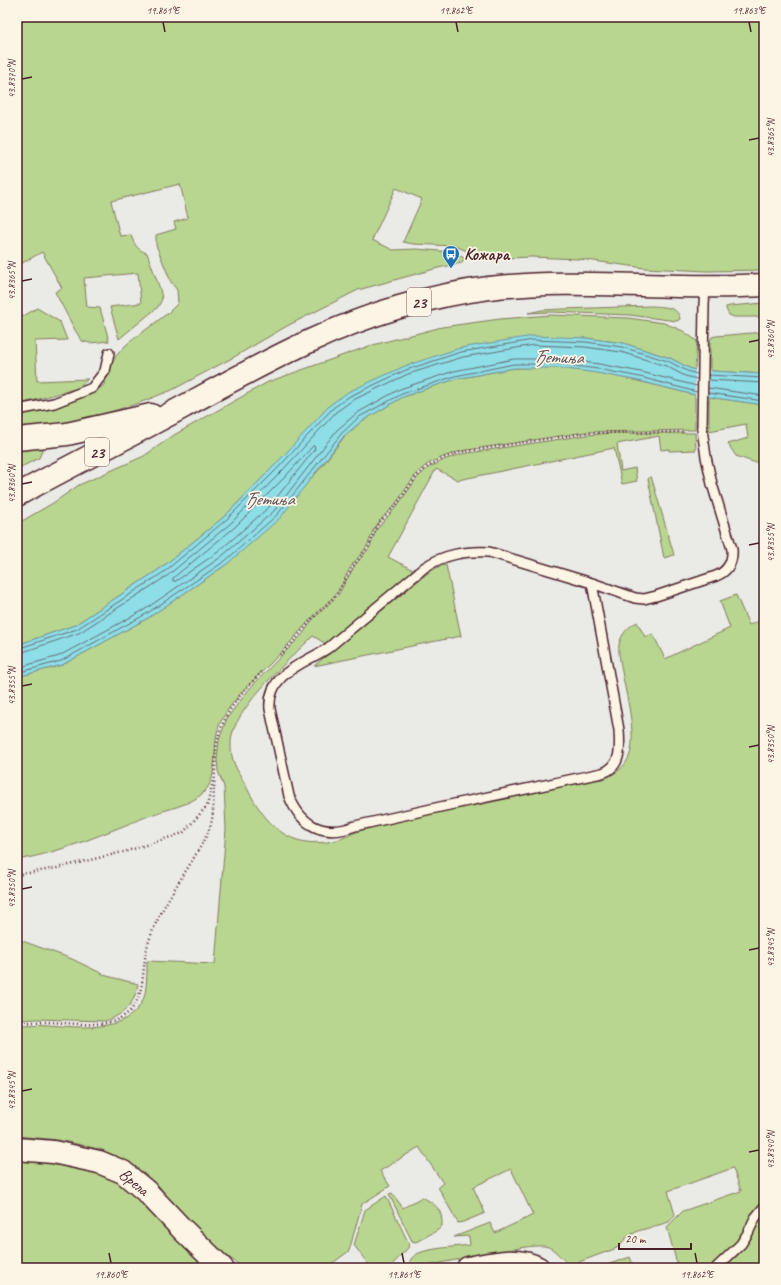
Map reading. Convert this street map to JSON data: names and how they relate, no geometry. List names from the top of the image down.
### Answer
{
  "streets": {
    "main road": ["23", "Врела"]
  },
  "water": ["Ђетиња"],
  "places": {
    "bus stop": ["Кожара"]
  },
  "scale_bar": "20 m",
  "coordinates": [
    "19.861°E",
    "19.862°E",
    "19.863°E",
    "43.8370°N",
    "43.8365°N",
    "43.8360°N",
    "43.8355°N",
    "43.8350°N",
    "43.8345°N",
    "43.8340°N",
    "19.860°E"
  ]
}
